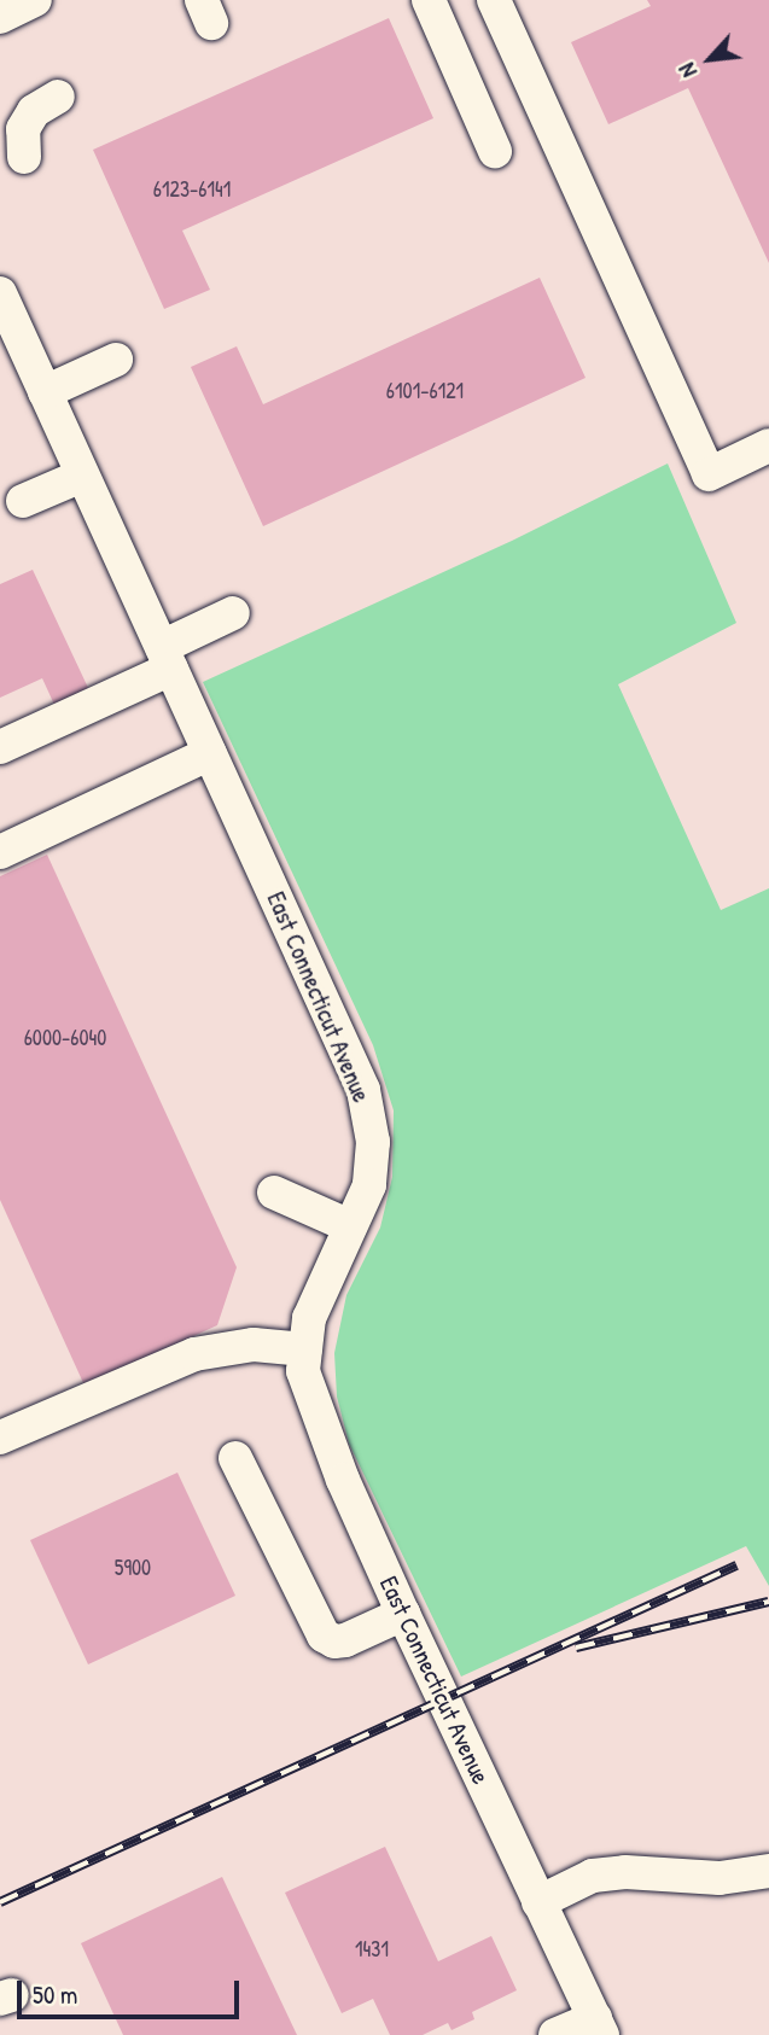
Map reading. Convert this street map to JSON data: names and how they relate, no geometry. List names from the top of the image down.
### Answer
{
  "streets": {
    "street": ["East Connecticut Avenue"]
  },
  "house_numbers": [
    "6123-6141",
    "6101-6121",
    "6000-6040",
    "5900",
    "1431"
  ],
  "scale_bar": "50 m",
  "north": "bottom left"
}
